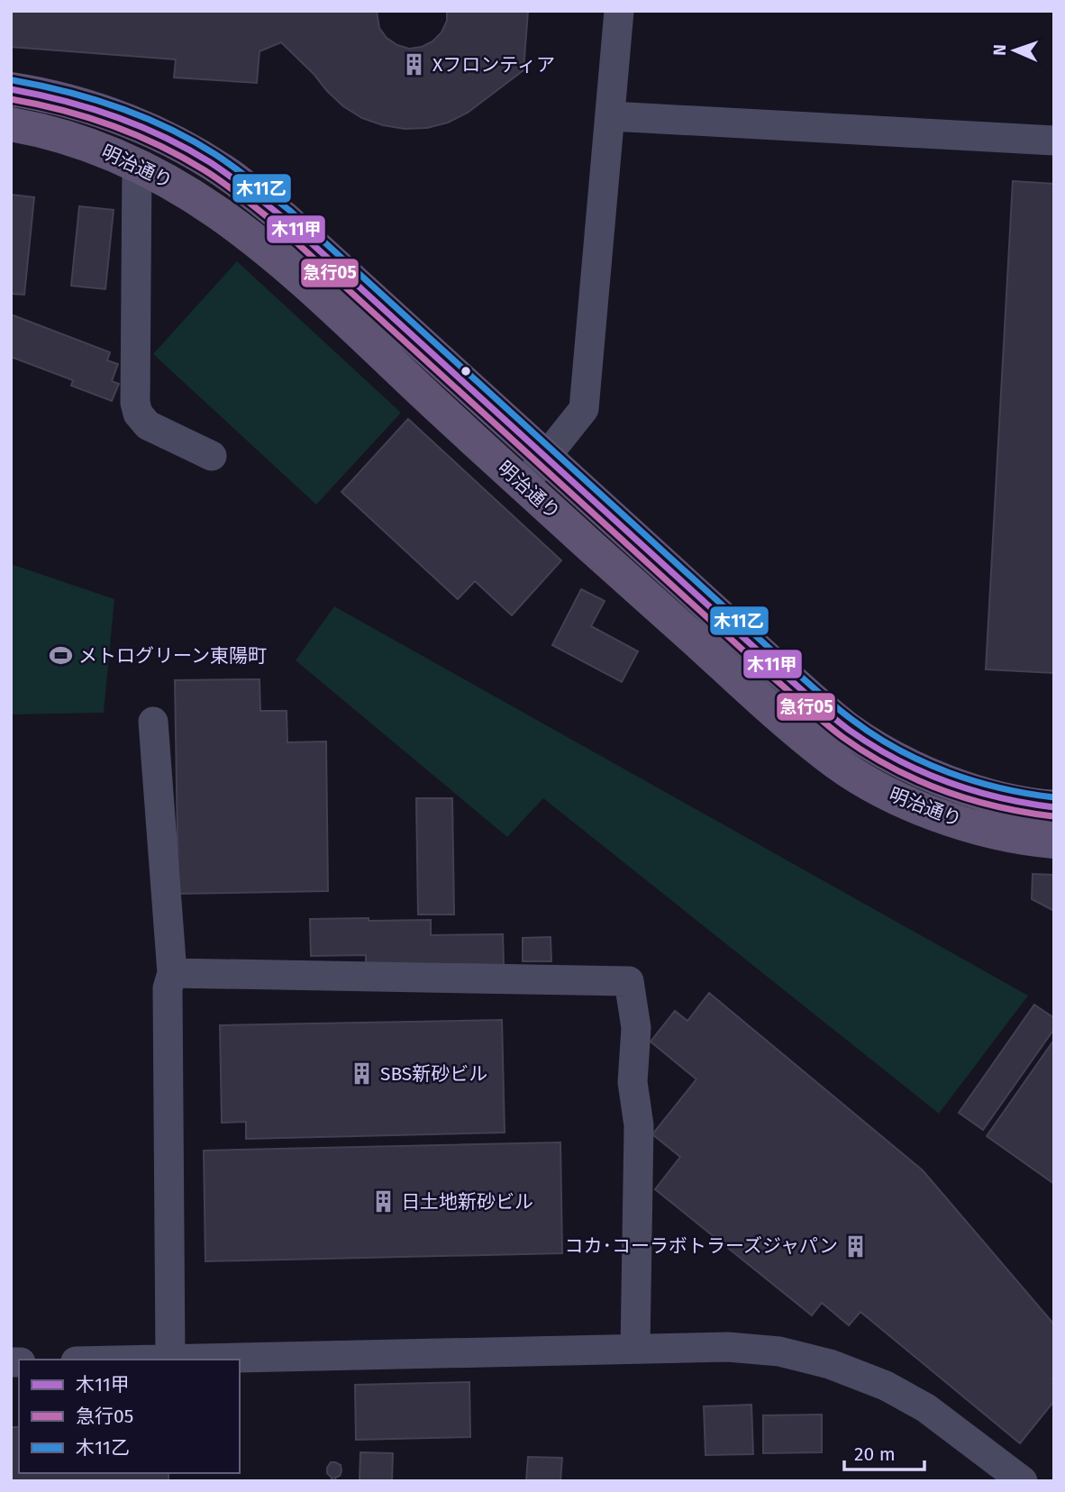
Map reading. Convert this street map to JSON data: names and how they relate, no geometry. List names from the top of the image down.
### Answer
{
  "streets": {
    "main road": ["明治通り"]
  },
  "places": {
    "building": [
      "Xフロンティア",
      "SBS新砂ビル",
      "日土地新砂ビル",
      "コカ･コーラボトラーズジャパン"
    ],
    "sports": ["メトログリーン東陽町"]
  },
  "lines": ["transit line 木11乙", "transit line 木11甲", "transit line 急行05"],
  "legend": ["木11甲", "急行05", "木11乙"],
  "scale_bar": "20 m",
  "north": "left"
}
